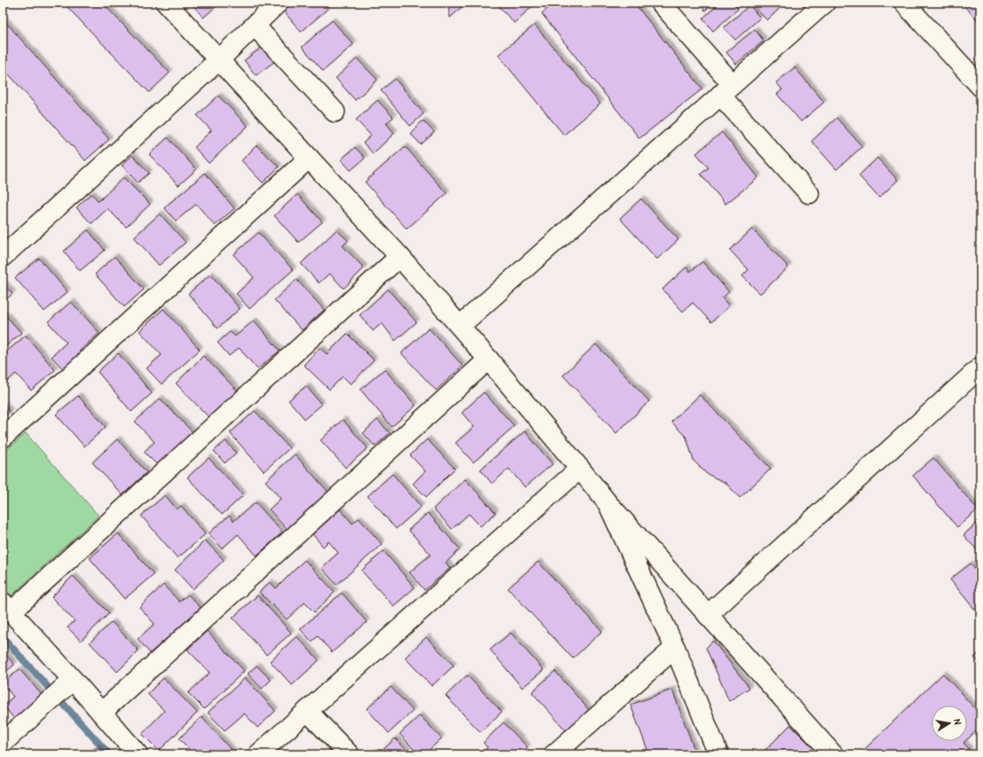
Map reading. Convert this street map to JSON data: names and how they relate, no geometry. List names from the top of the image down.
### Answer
{
  "north": "right"
}
